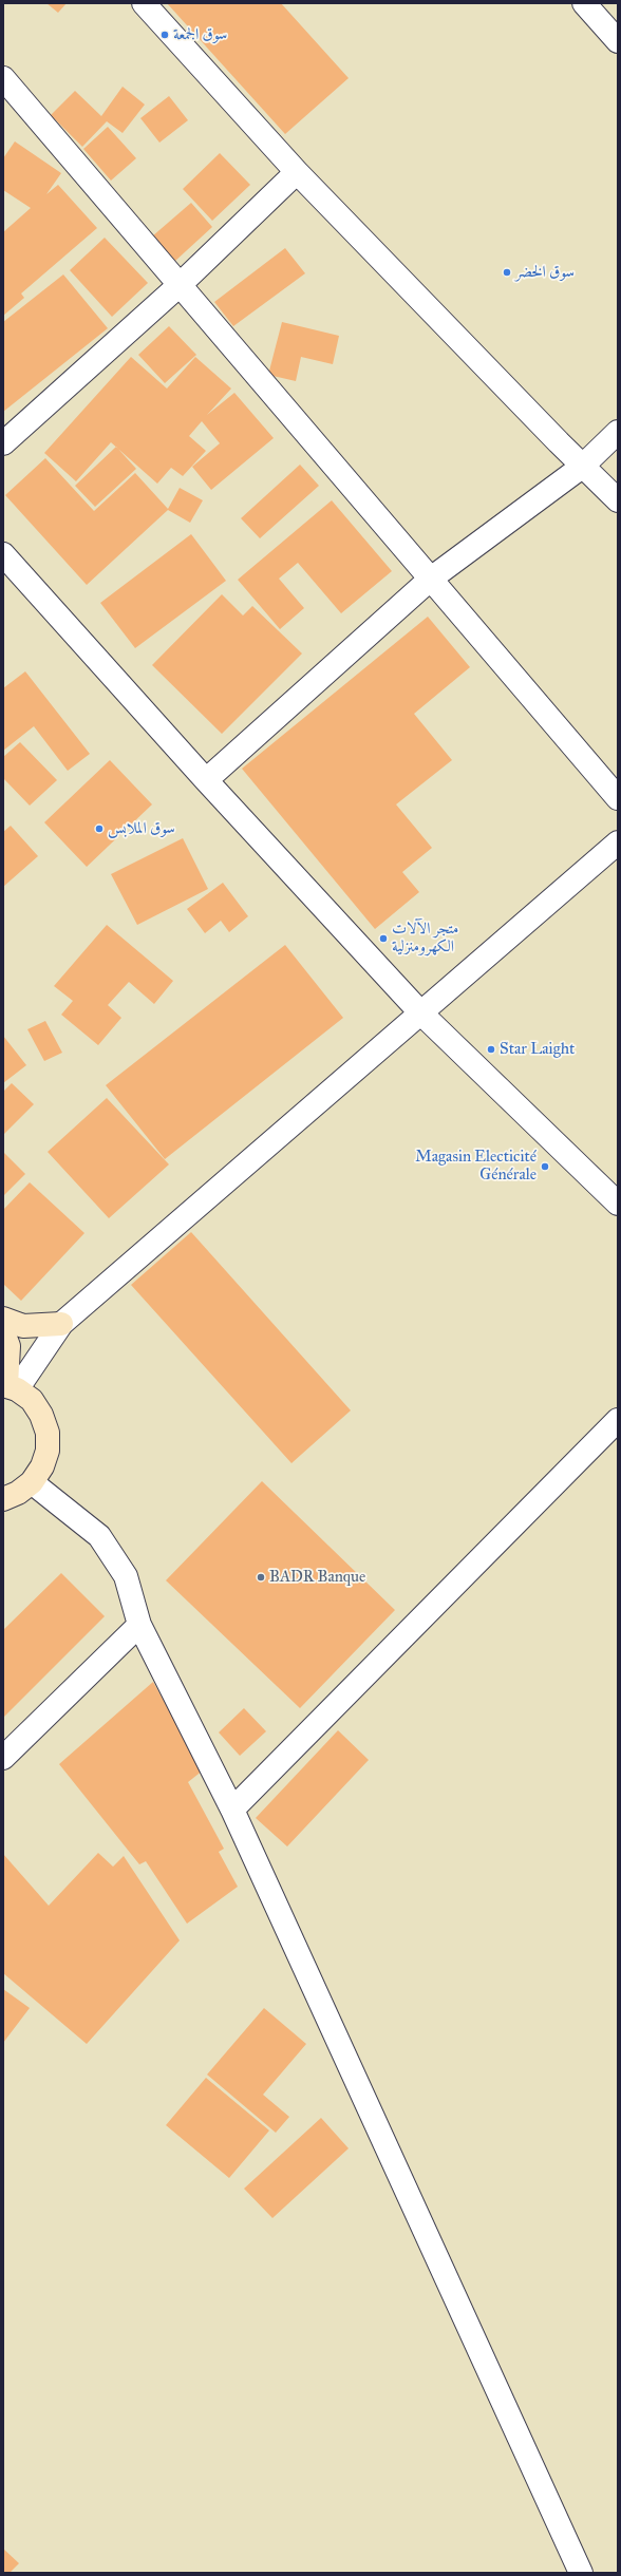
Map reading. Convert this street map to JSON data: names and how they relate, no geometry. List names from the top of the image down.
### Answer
{
  "places": [
    "سوق الجمعة",
    "سوق الخضر",
    "سوق الملابس",
    "متجر الآلات الكهرومنزلية",
    "Star Laight",
    "Magasin Electicité Générale",
    "BADR Banque"
  ]
}
